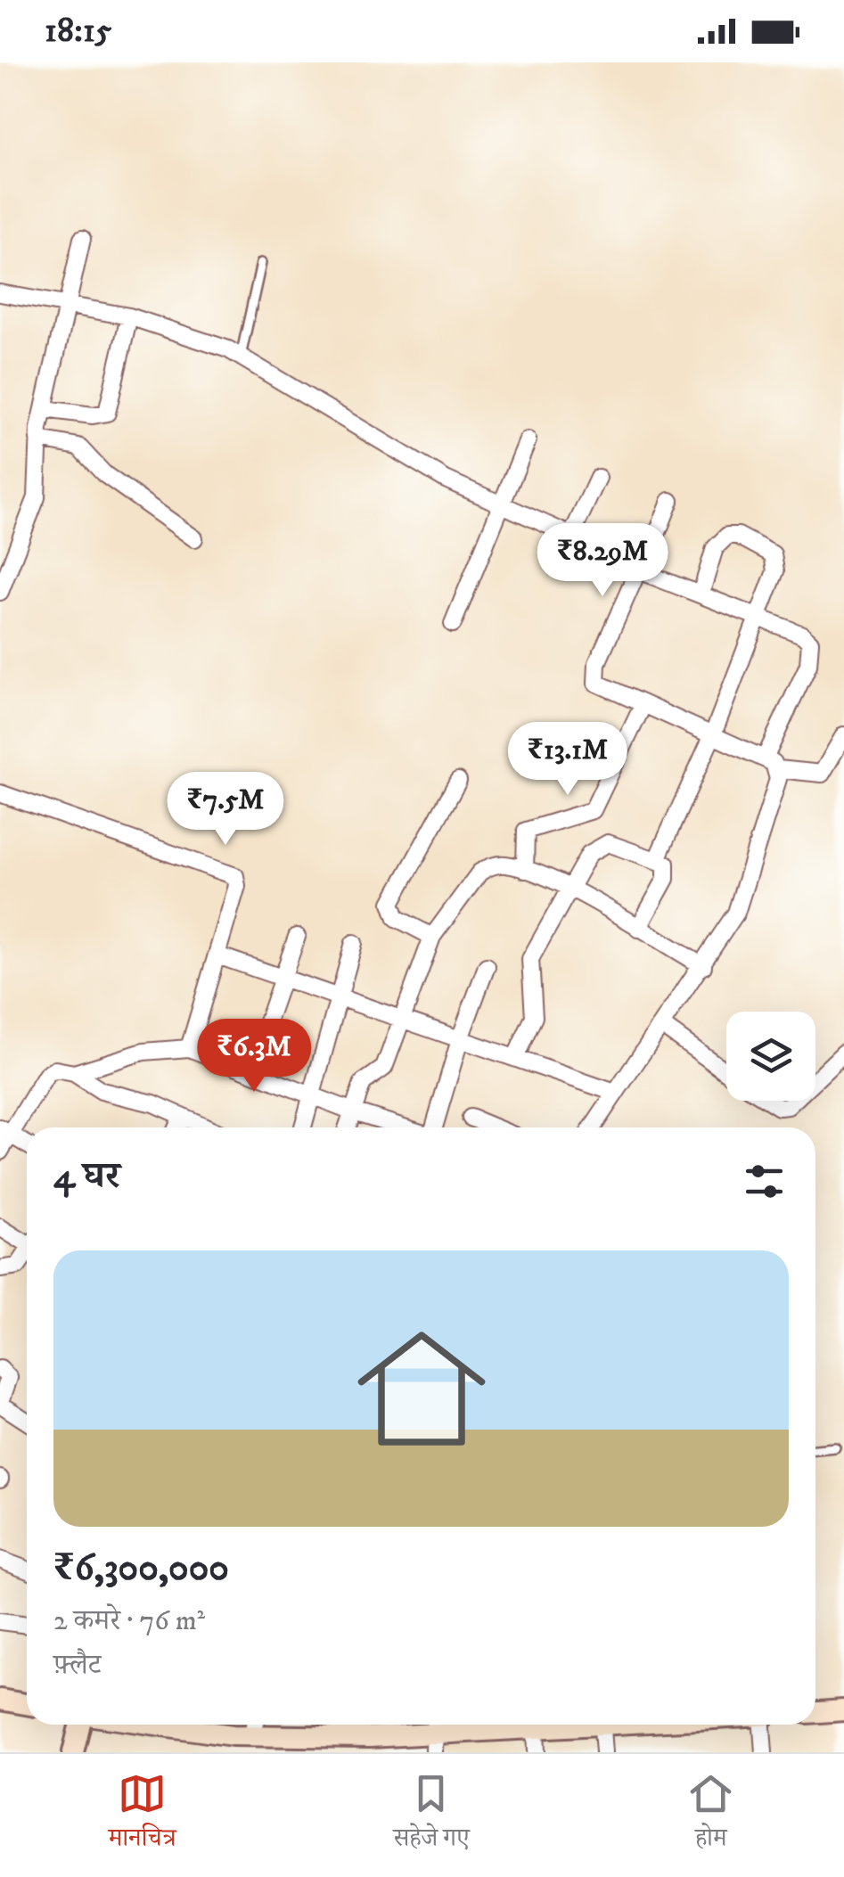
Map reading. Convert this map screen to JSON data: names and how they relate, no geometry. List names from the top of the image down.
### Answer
{
  "page": {
    "status": "18:15",
    "price": [
      "₹8.29M",
      "₹13.1M",
      "₹7.5M",
      "₹6.3M"
    ],
    "heading": "4 घर",
    "list": [
      {
        "name": "₹6,300,000",
        "note": "2 कमरे · 76 m² · फ़्लैट"
      }
    ],
    "tabs": ["मानचित्र", "सहेजे गए", "होम"]
  }
}
